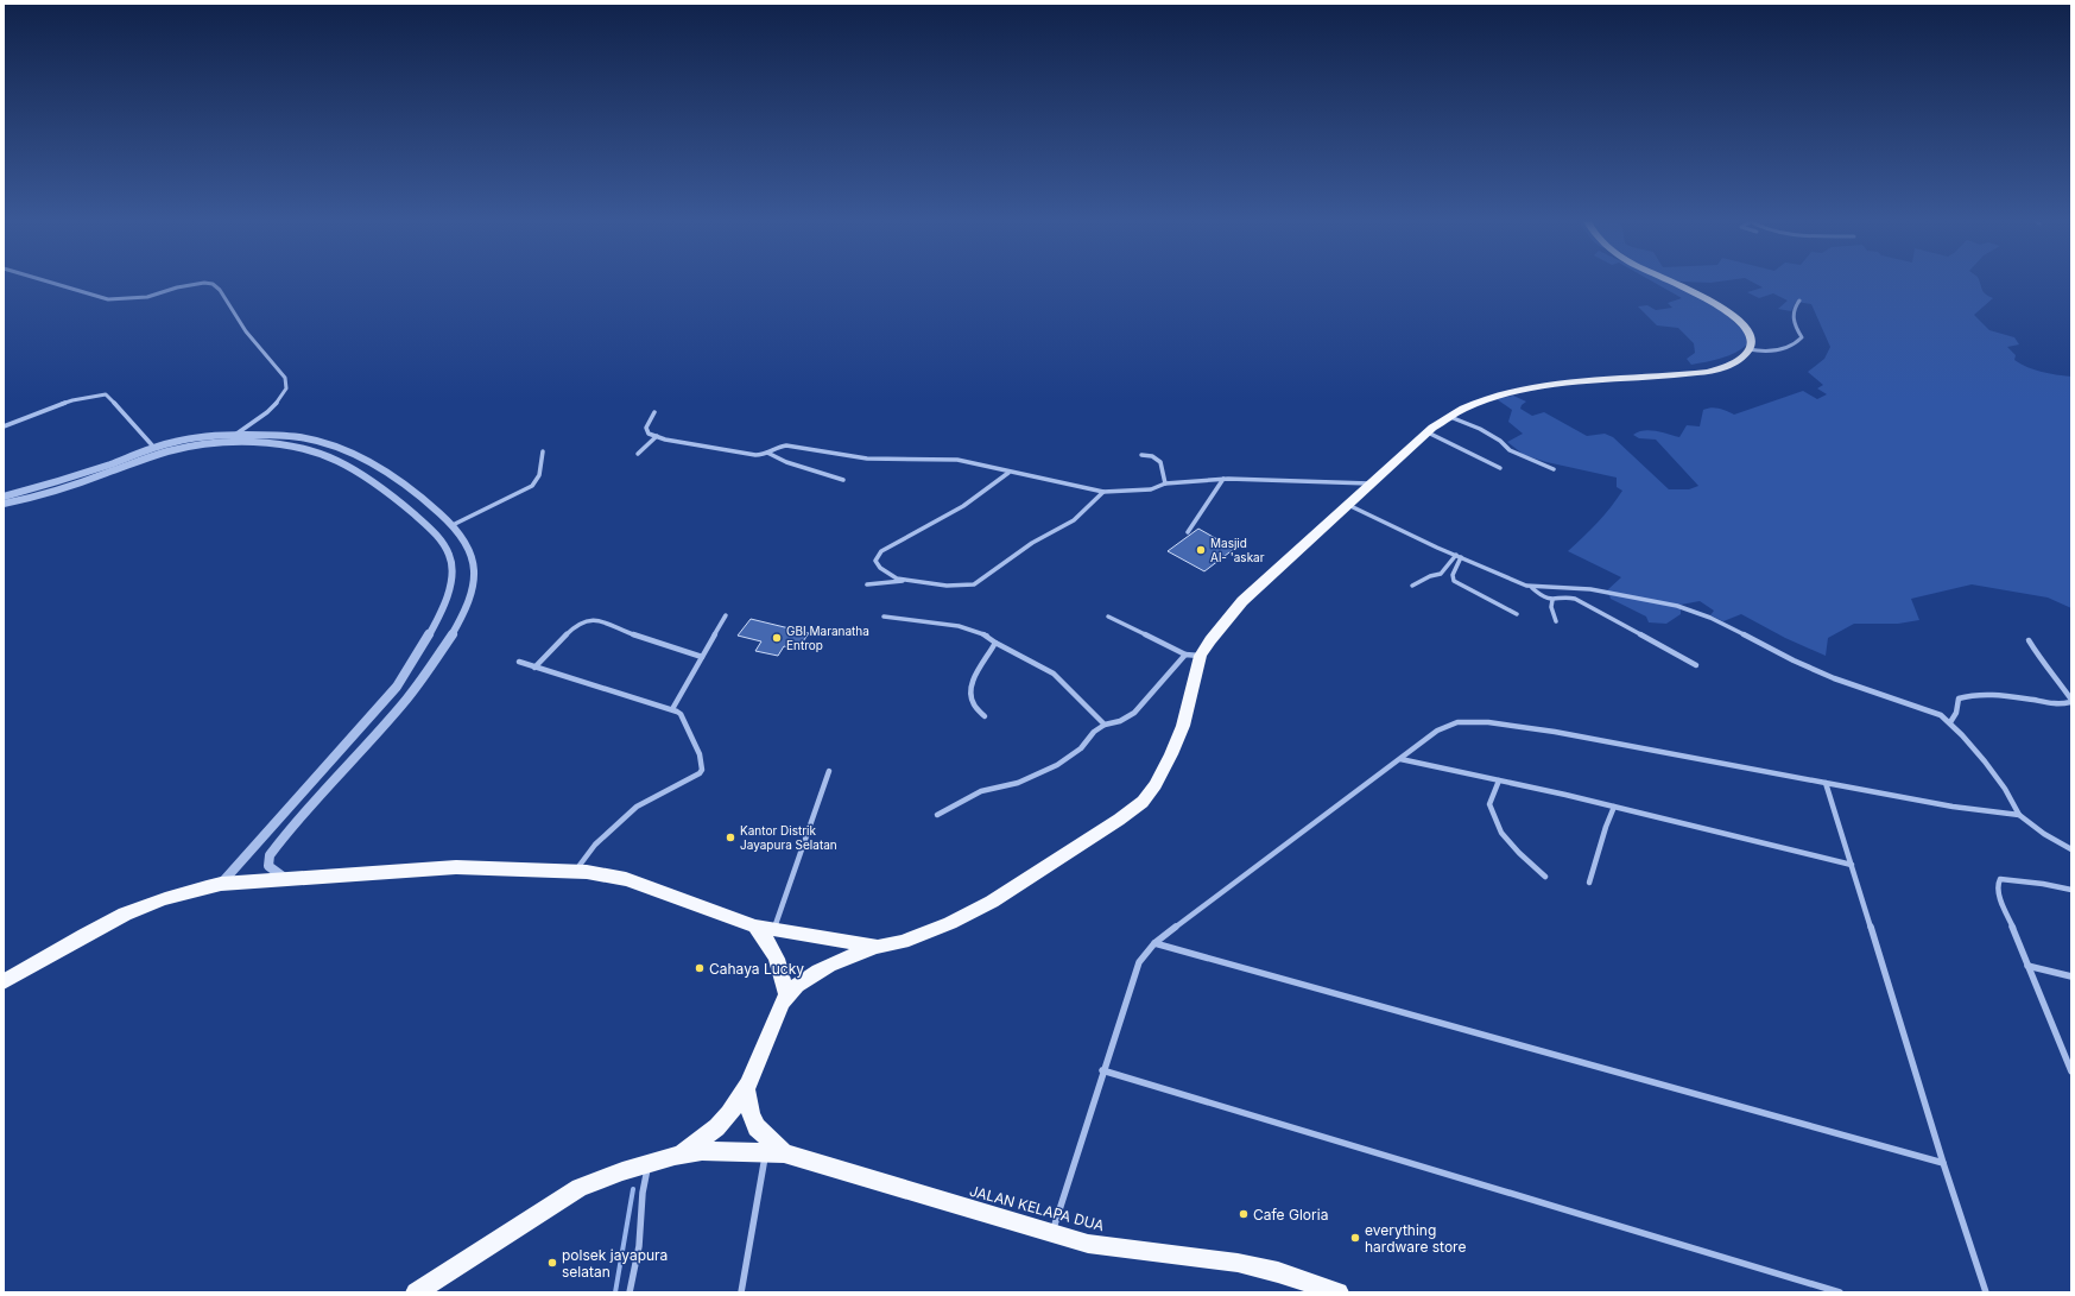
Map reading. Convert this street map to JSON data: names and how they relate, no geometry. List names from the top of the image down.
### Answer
{
  "streets": {
    "highway": ["JALAN KELAPA DUA"]
  },
  "places": [
    "Masjid Al- 'askar",
    "GBI Maranatha Entrop",
    "Kantor Distrik Jayapura Selatan",
    "Cahaya Lucky",
    "Cafe Gloria",
    "everything hardware store",
    "polsek jayapura selatan"
  ]
}
